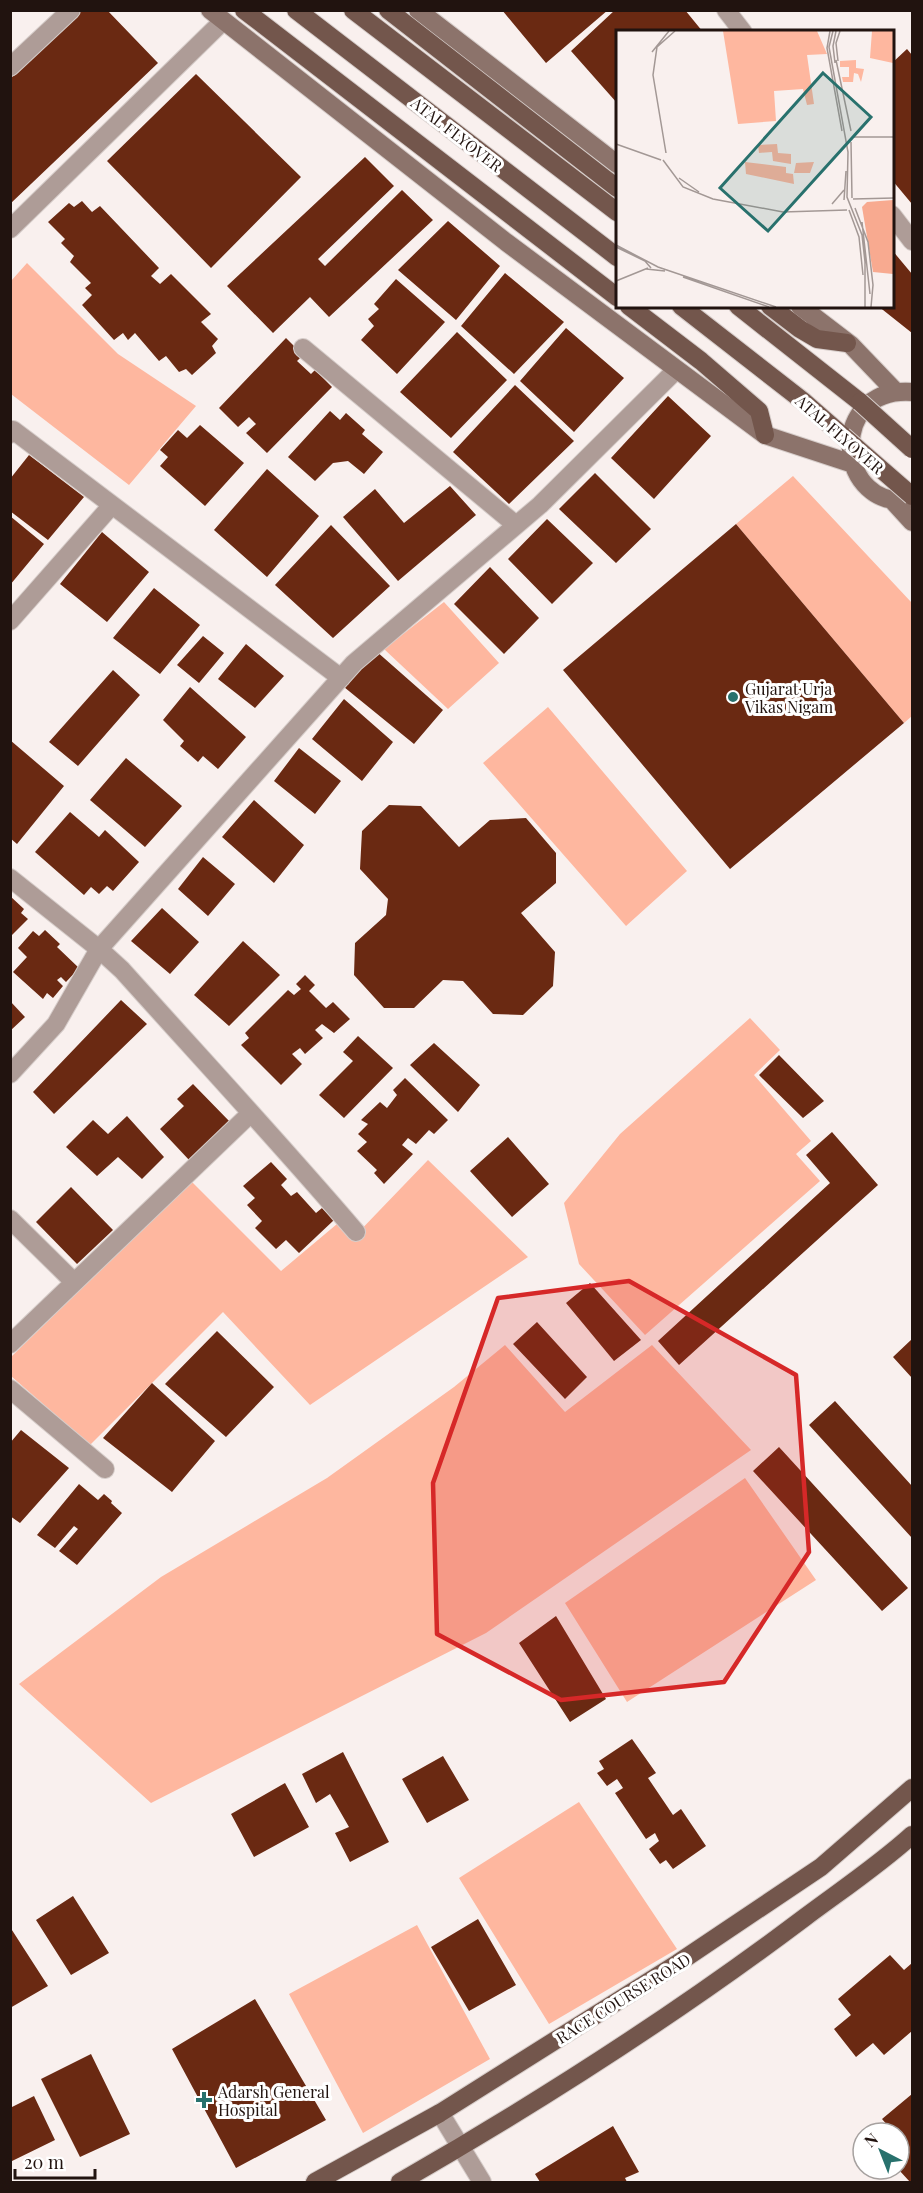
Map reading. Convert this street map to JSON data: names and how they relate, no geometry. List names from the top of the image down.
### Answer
{
  "streets": {
    "main road": ["ATAL FLYOVER", "RACE COURSE ROAD"]
  },
  "places": {
    "other": ["Gujarat Urja Vikas Nigam"],
    "health": ["Adarsh General Hospital"]
  },
  "scale_bar": "20 m",
  "north": "top left"
}
